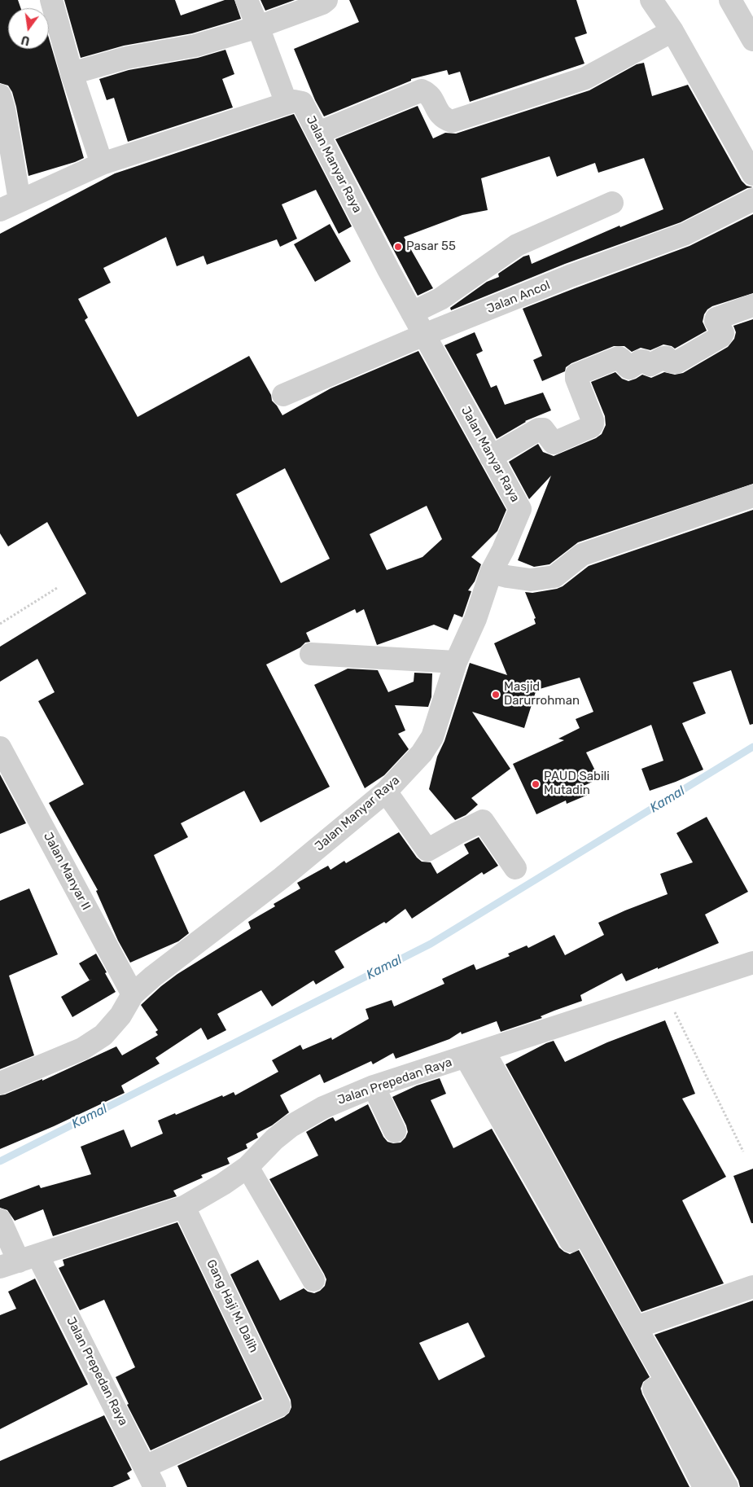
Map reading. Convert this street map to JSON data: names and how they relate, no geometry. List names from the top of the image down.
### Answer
{
  "streets": {
    "street": [
      "Jalan Manyar Raya",
      "Jalan Ancol",
      "Jalan Manyar II",
      "Jalan Prepedan Raya",
      "Gang Haji M. Dalih"
    ]
  },
  "crossings": [
    ["Jalan Manyar Raya", "Jalan Ancol"],
    ["Jalan Manyar Raya", "Jalan Manyar II"],
    ["Jalan Prepedan Raya", "Gang Haji M. Dalih"]
  ],
  "water": ["Kamal"],
  "places": ["Pasar 55", "Masjid Darurrohman", "PAUD Sabili Mutadin"],
  "north": "bottom"
}
